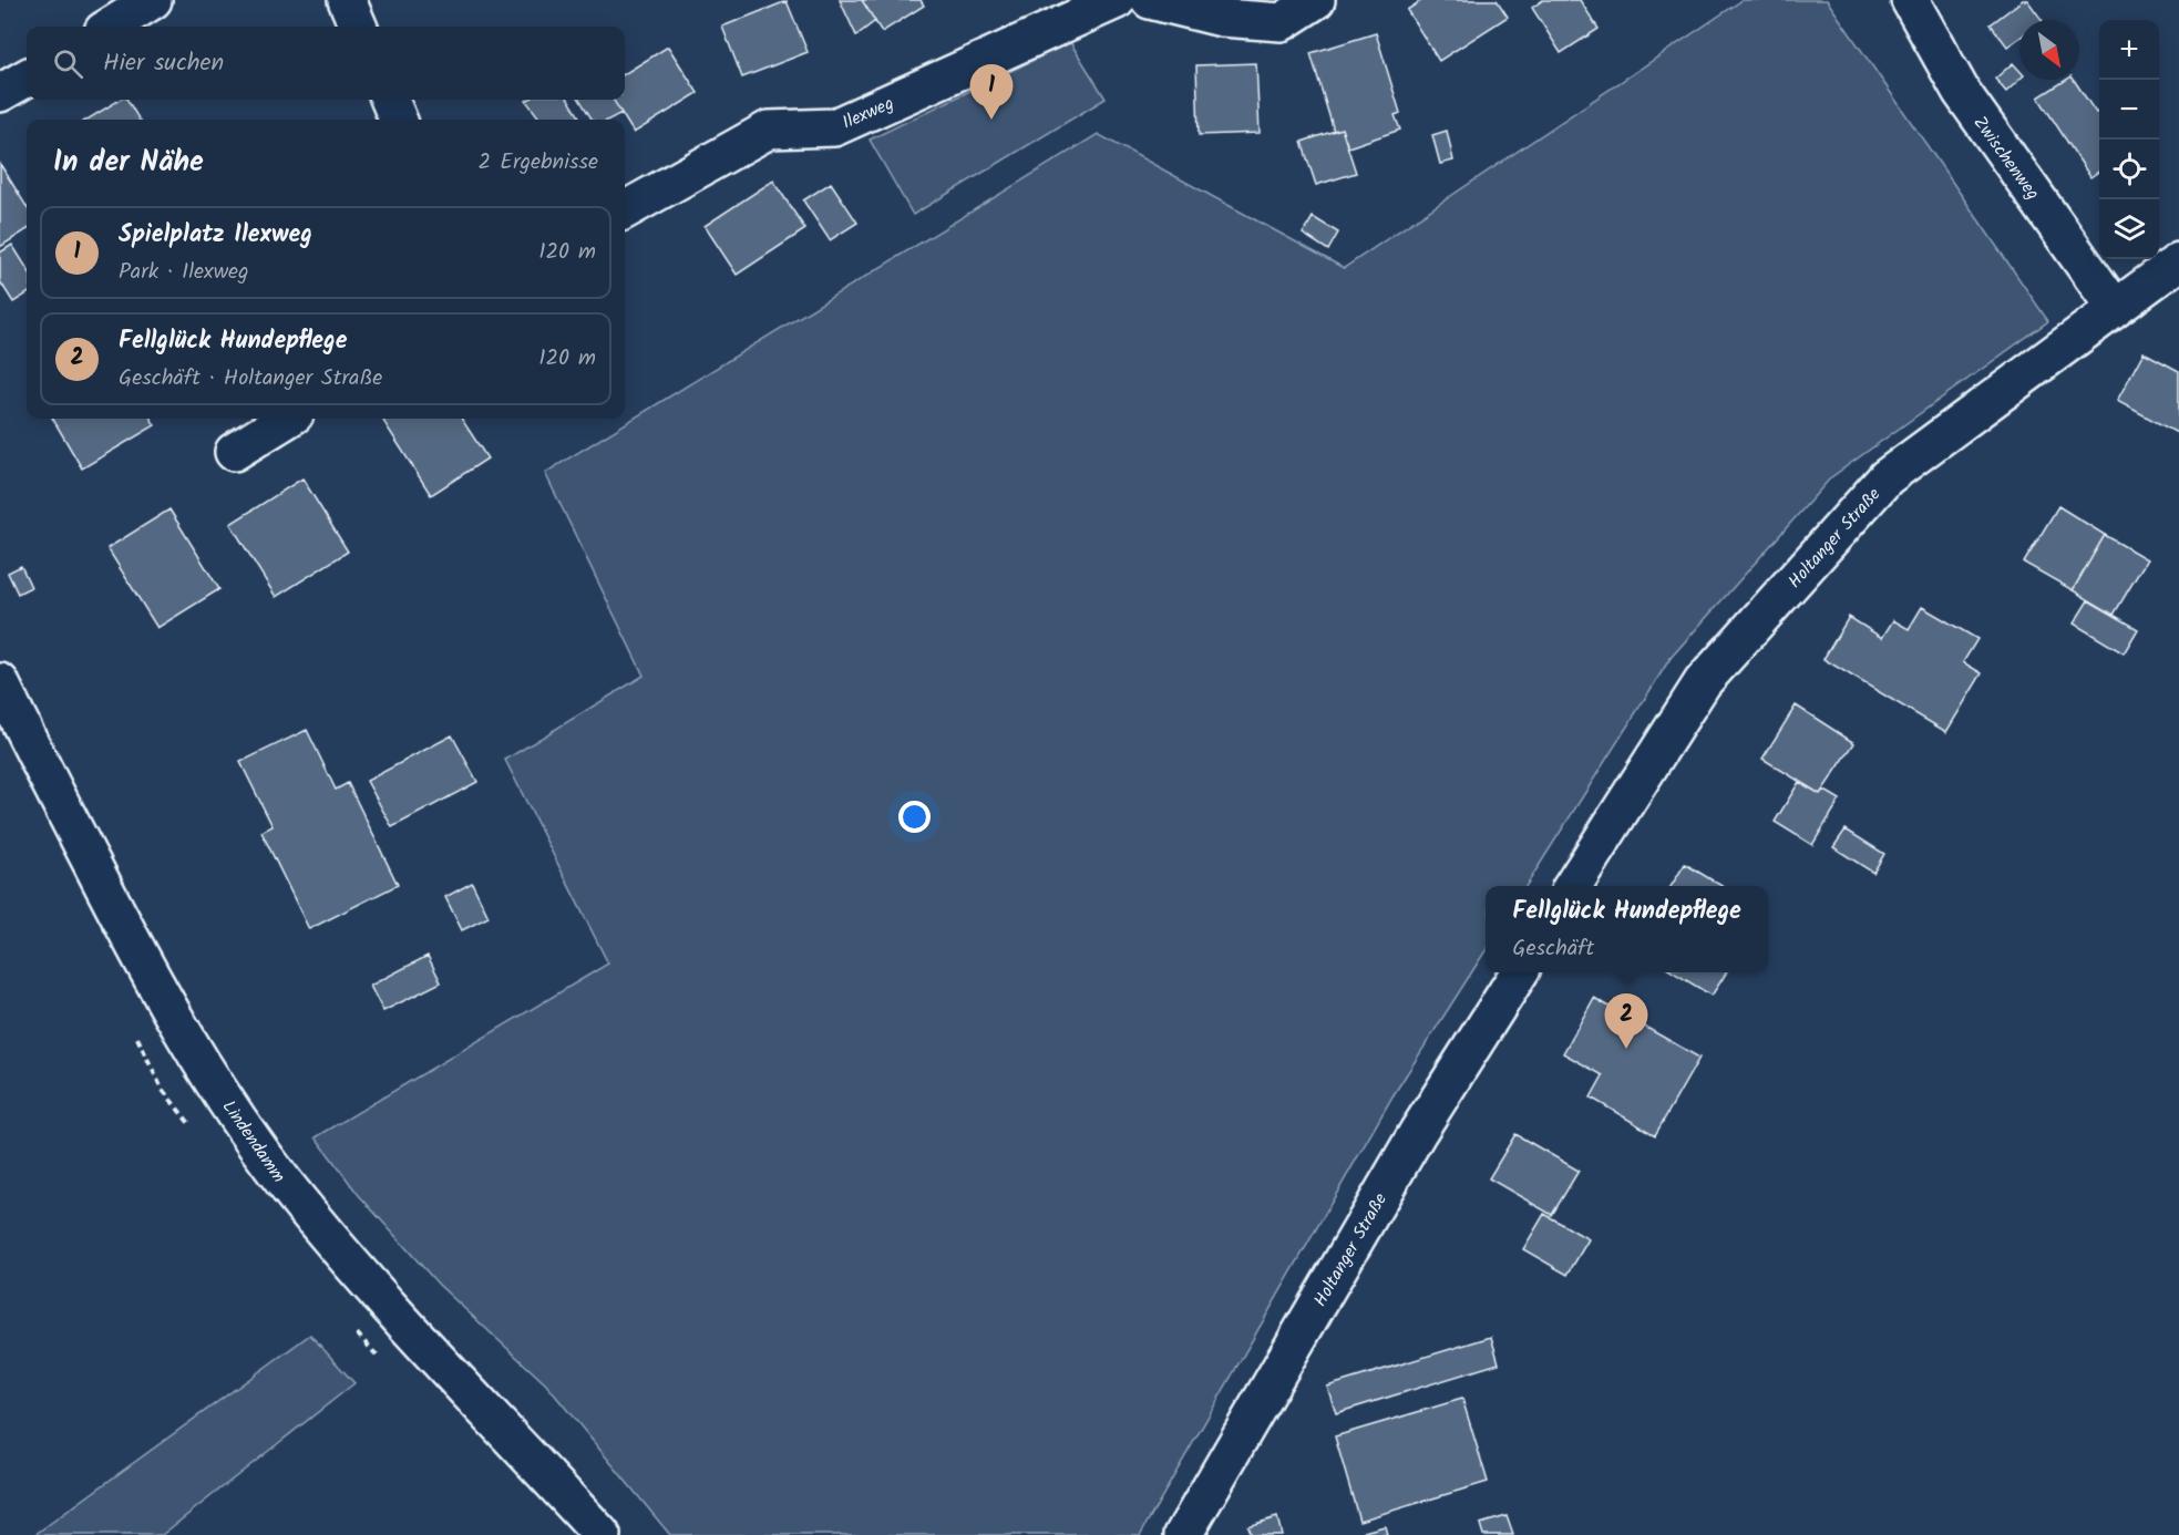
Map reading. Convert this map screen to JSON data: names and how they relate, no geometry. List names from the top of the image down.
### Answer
{
  "streets": {
    "street": [
      "Ilexweg",
      "Zwischenweg",
      "Holtanger Straße",
      "Lindendamm"
    ]
  },
  "crossings": [
    ["Zwischenweg", "Holtanger Straße"]
  ],
  "north": "bottom right",
  "page": {
    "map_buttons": ["+", "−"],
    "search": "Hier suchen",
    "pins": ["1", "2"],
    "heading": ["In der Nähe", "2 Ergebnisse"],
    "list": [
      {
        "mark": "1",
        "name": "Spielplatz Ilexweg",
        "note": "Park · Ilexweg",
        "value": "120 m"
      },
      {
        "mark": "2",
        "name": "Fellglück Hundepflege",
        "note": "Geschäft · Holtanger Straße",
        "value": "120 m"
      }
    ],
    "popup": ["Fellglück Hundepflege", "Geschäft"]
  }
}
